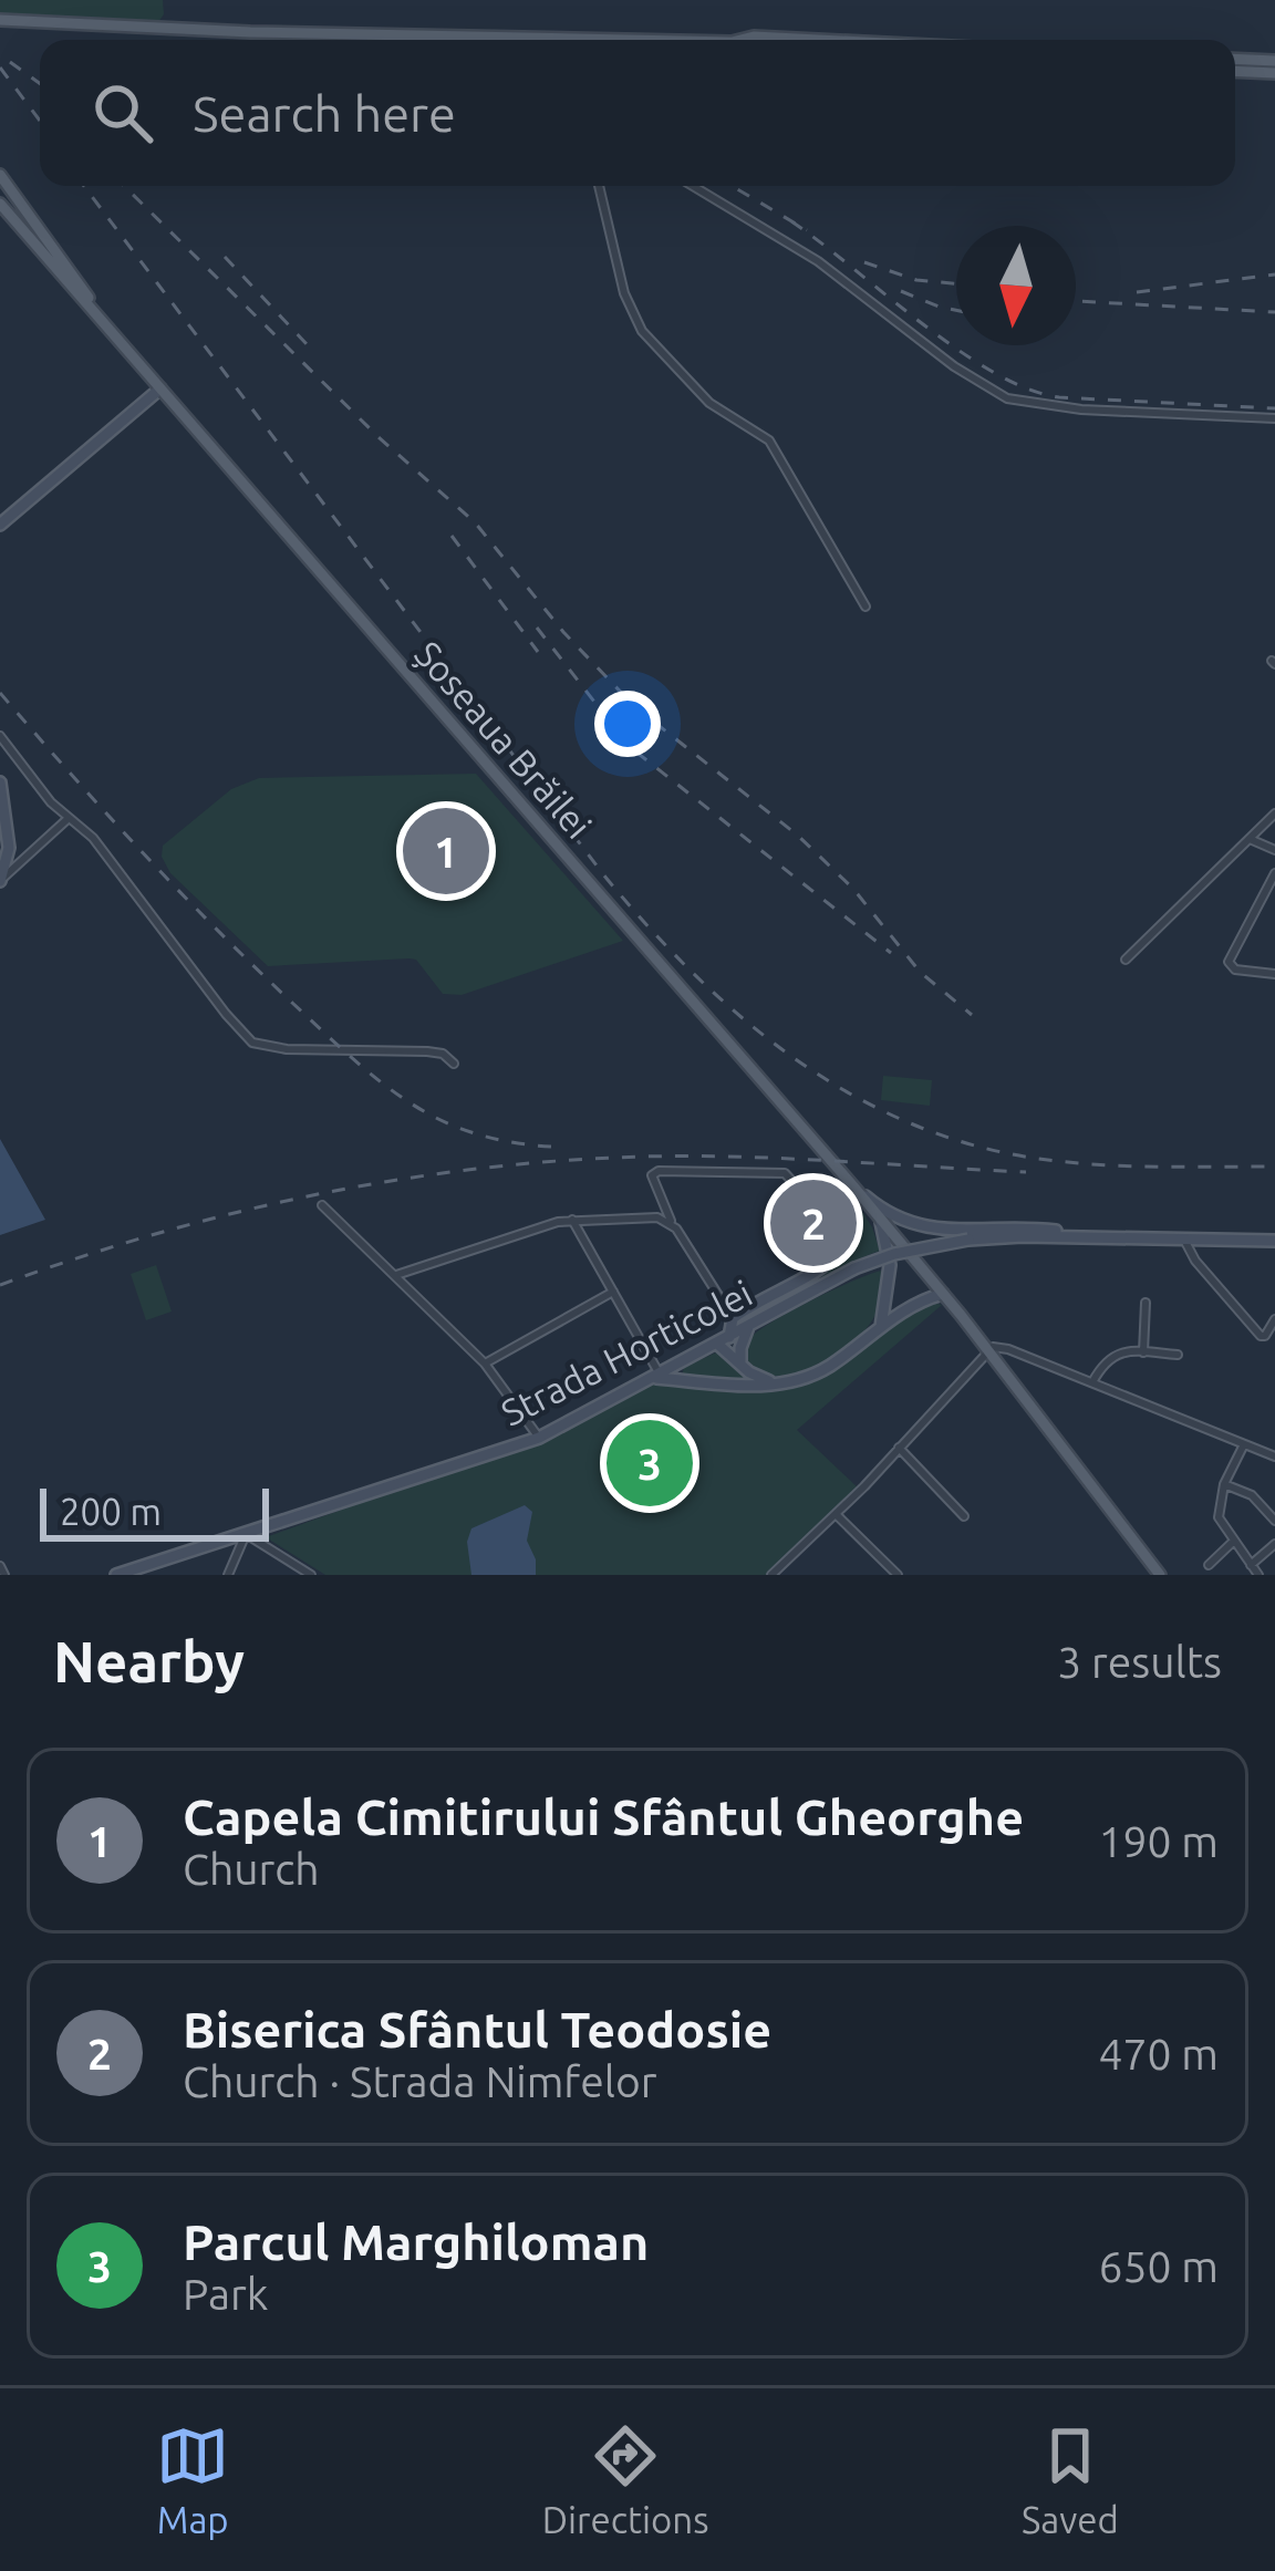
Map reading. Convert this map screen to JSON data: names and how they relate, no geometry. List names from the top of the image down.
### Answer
{
  "streets": {
    "main road": ["Șoseaua Brăilei", "Strada Horticolei"]
  },
  "scale_bar": "200 m",
  "north": "bottom",
  "page": {
    "search": "Search here",
    "pins": ["1", "2", "3"],
    "scale": "200 m",
    "heading": ["Nearby", "3 results"],
    "list": [
      {
        "mark": "1",
        "name": "Capela Cimitirului Sfântul Gheorghe",
        "note": "Church",
        "value": "190 m"
      },
      {
        "mark": "2",
        "name": "Biserica Sfântul Teodosie",
        "note": "Church · Strada Nimfelor",
        "value": "470 m"
      },
      {
        "mark": "3",
        "name": "Parcul Marghiloman",
        "note": "Park",
        "value": "650 m"
      }
    ],
    "nav": ["Map", "Directions", "Saved"]
  }
}
